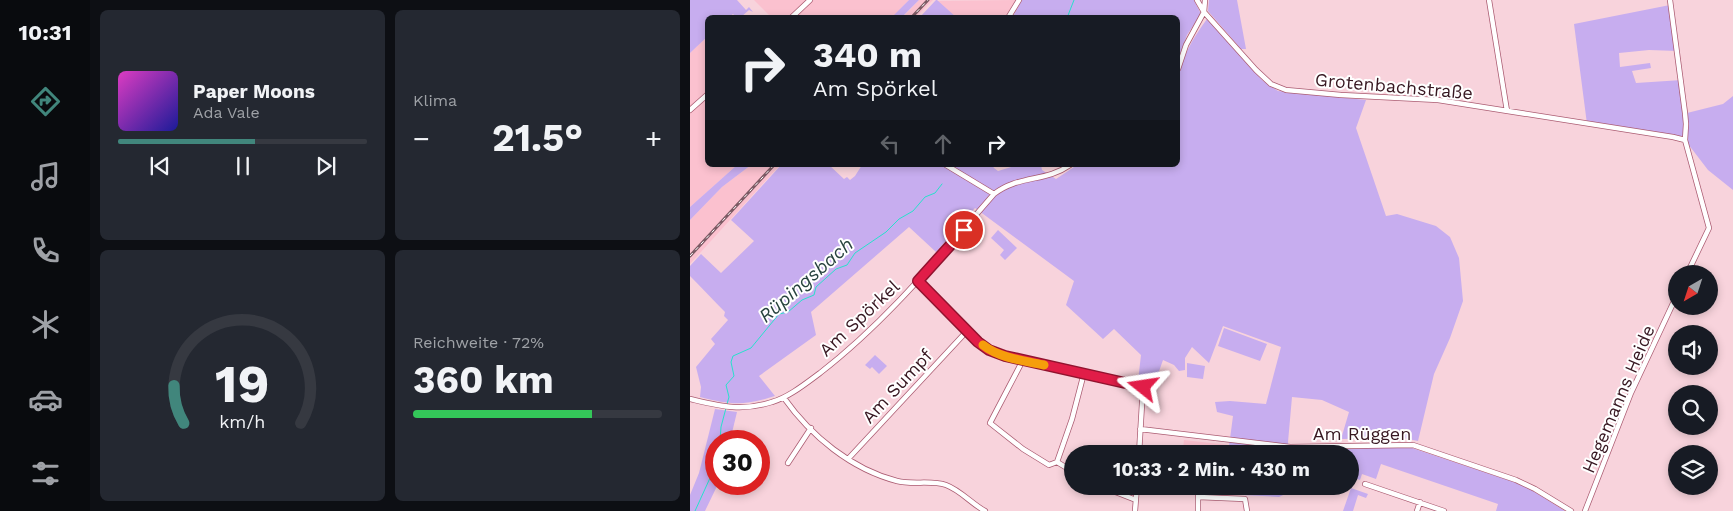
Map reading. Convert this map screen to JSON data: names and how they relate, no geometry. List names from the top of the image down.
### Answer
{
  "streets": {
    "street": [
      "Grotenbachstraße",
      "Am Spörkel",
      "Am Sumpf",
      "Hegemanns Heide",
      "Am Rüggen"
    ]
  },
  "water": ["Rüpingsbach"],
  "north": "bottom left",
  "page": {
    "tabs": "10:31",
    "tile": [
      "Klima",
      ["Reichweite · 72%", "360 km"]
    ],
    "turn": ["340 m", "Am Spörkel"],
    "song": ["Paper Moons", "Ada Vale"],
    "heat": ["−", "21.5°", "+"],
    "limit": "30",
    "trip": "10:33 · 2 Min. · 430 m",
    "gauge": ["19", "km/h"]
  }
}
